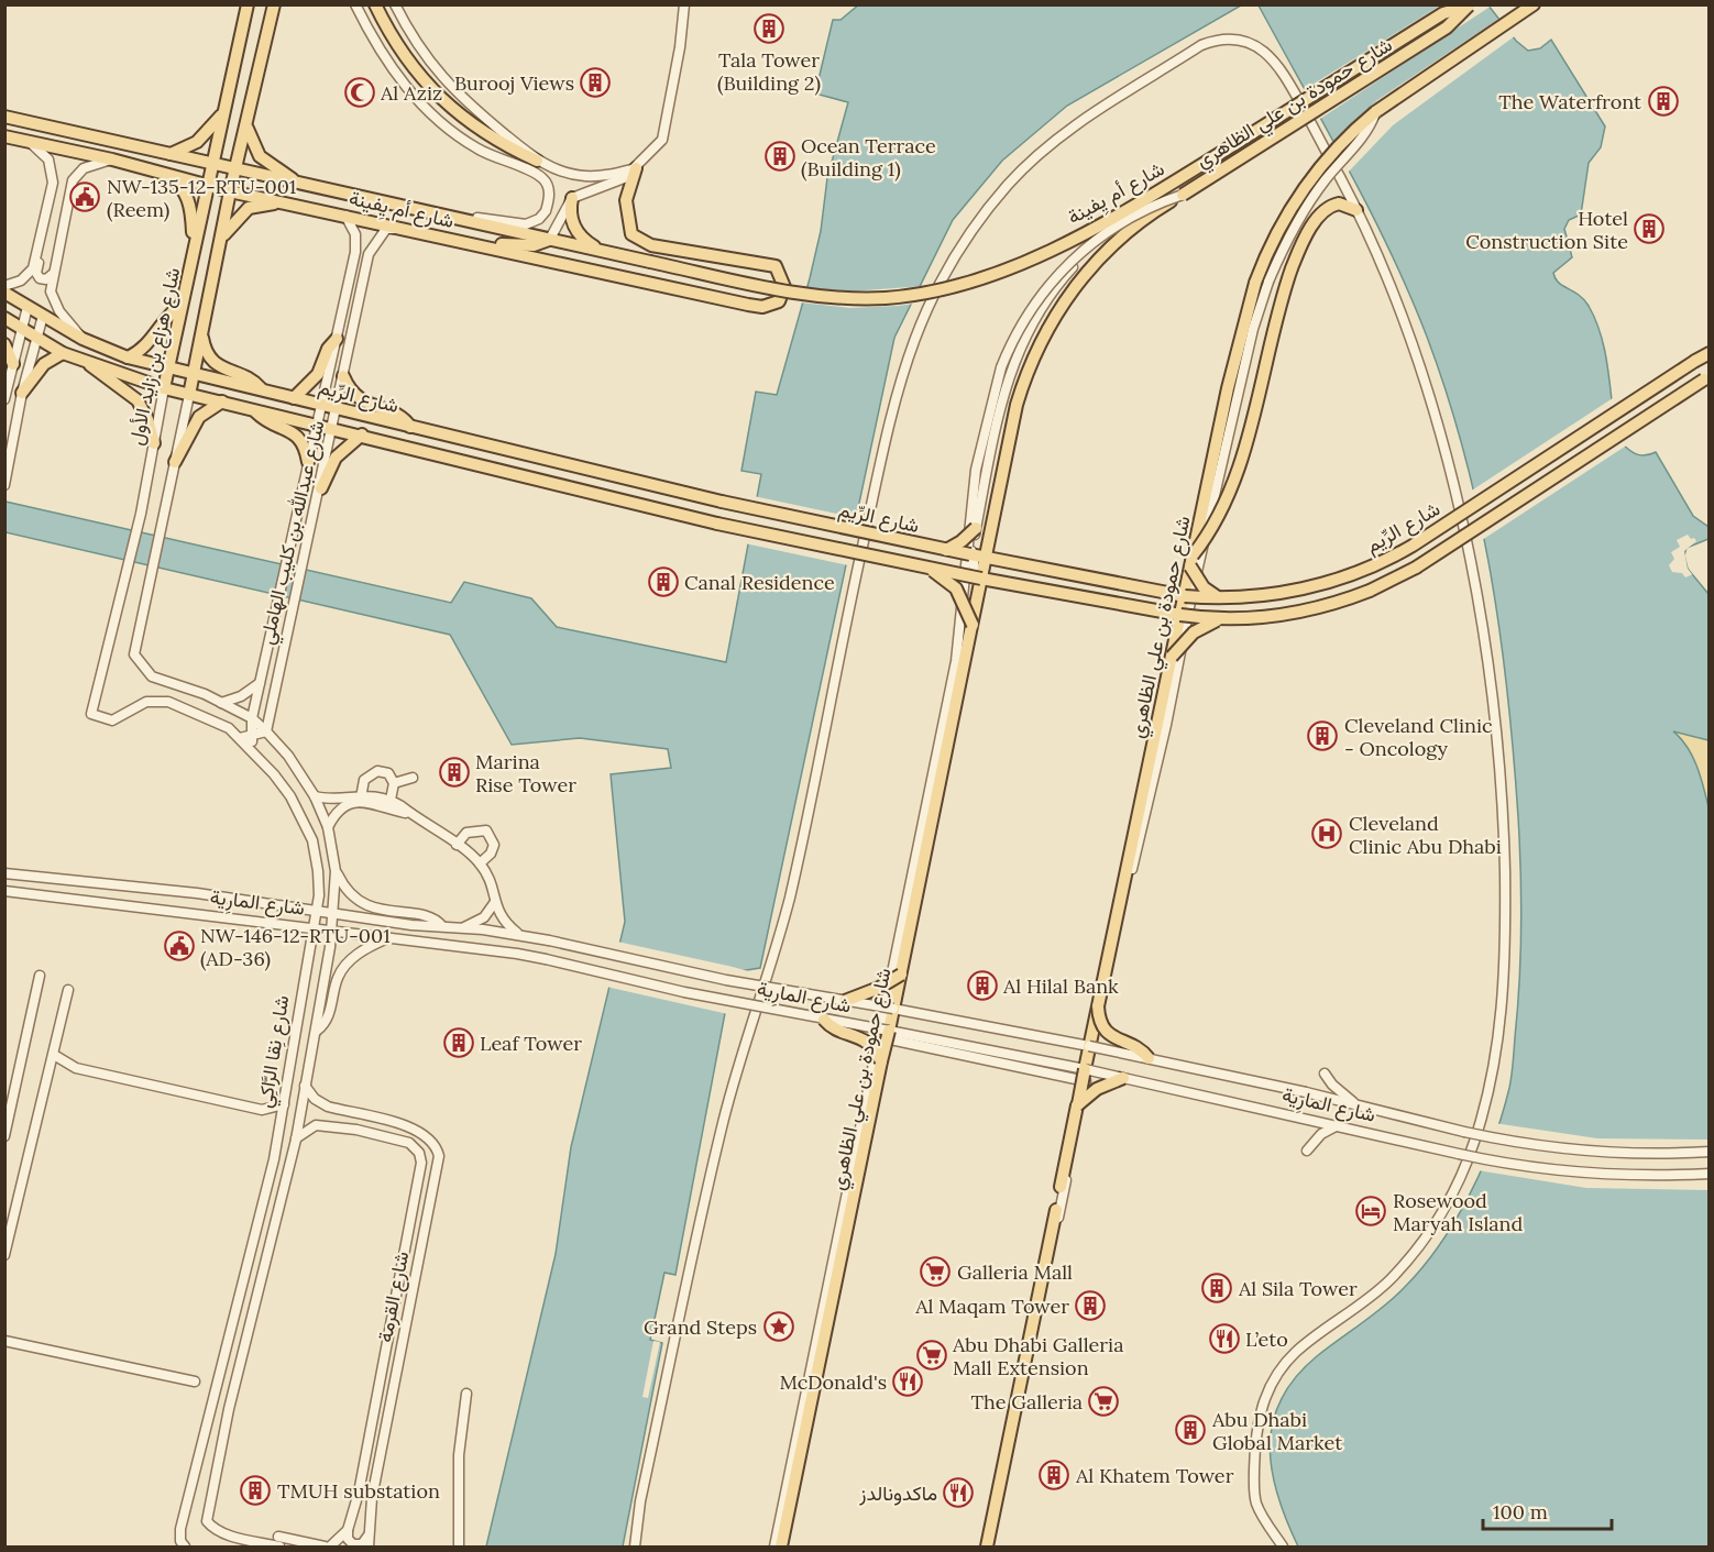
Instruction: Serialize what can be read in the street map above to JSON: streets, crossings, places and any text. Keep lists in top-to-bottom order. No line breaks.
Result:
{"streets":{"main road":["شارع حمودة بن علي الظاهري","شارع أم يِفينة","شارع هزاع بن زايد الأول","شارع الرِّيم"],"street":["شارع عبدالله بن كليب الهاملي","شارع المارِية","شارع نِقا الرَّاكِي","شارع القرمة"]},"crossings":[["شارع حمودة بن علي الظاهري","شارع أم يِفينة"],["شارع حمودة بن علي الظاهري","شارع الرِّيم"],["شارع حمودة بن علي الظاهري","شارع المارِية"],["شارع أم يِفينة","شارع هزاع بن زايد الأول"],["شارع أم يِفينة","شارع الرِّيم"],["شارع أم يِفينة","شارع عبدالله بن كليب الهاملي"],["شارع هزاع بن زايد الأول","شارع الرِّيم"],["شارع هزاع بن زايد الأول","شارع نِقا الرَّاكِي"],["شارع الرِّيم","شارع عبدالله بن كليب الهاملي"],["شارع عبدالله بن كليب الهاملي","شارع نِقا الرَّاكِي"],["شارع المارِية","شارع نِقا الرَّاكِي"],["شارع نِقا الرَّاكِي","شارع القرمة"]],"places":{"building":["Tala Tower (Building 2)","Burooj Views","The Waterfront","Ocean Terrace (Building 1)","Hotel Construction Site","Canal Residence","Cleveland Clinic - Oncology","Marina Rise Tower","Al Hilal Bank","Leaf Tower","Al Sila Tower","Al Maqam Tower","Abu Dhabi Global Market","Al Khatem Tower","TMUH substation"],"mosque":["Al Aziz"],"public building":["NW-135-12-RTU-001 (Reem)","NW-146-12-RTU-001 (AD-36)"],"hospital":["Cleveland Clinic Abu Dhabi"],"hotel":["Rosewood Maryah Island"],"supermarket":["Galleria Mall","Abu Dhabi Galleria Mall Extension","The Galleria"],"place":["Grand Steps"],"restaurant":["L’eto","McDonald's","ماكدونالدز"]},"scale_bar":"100 m"}
